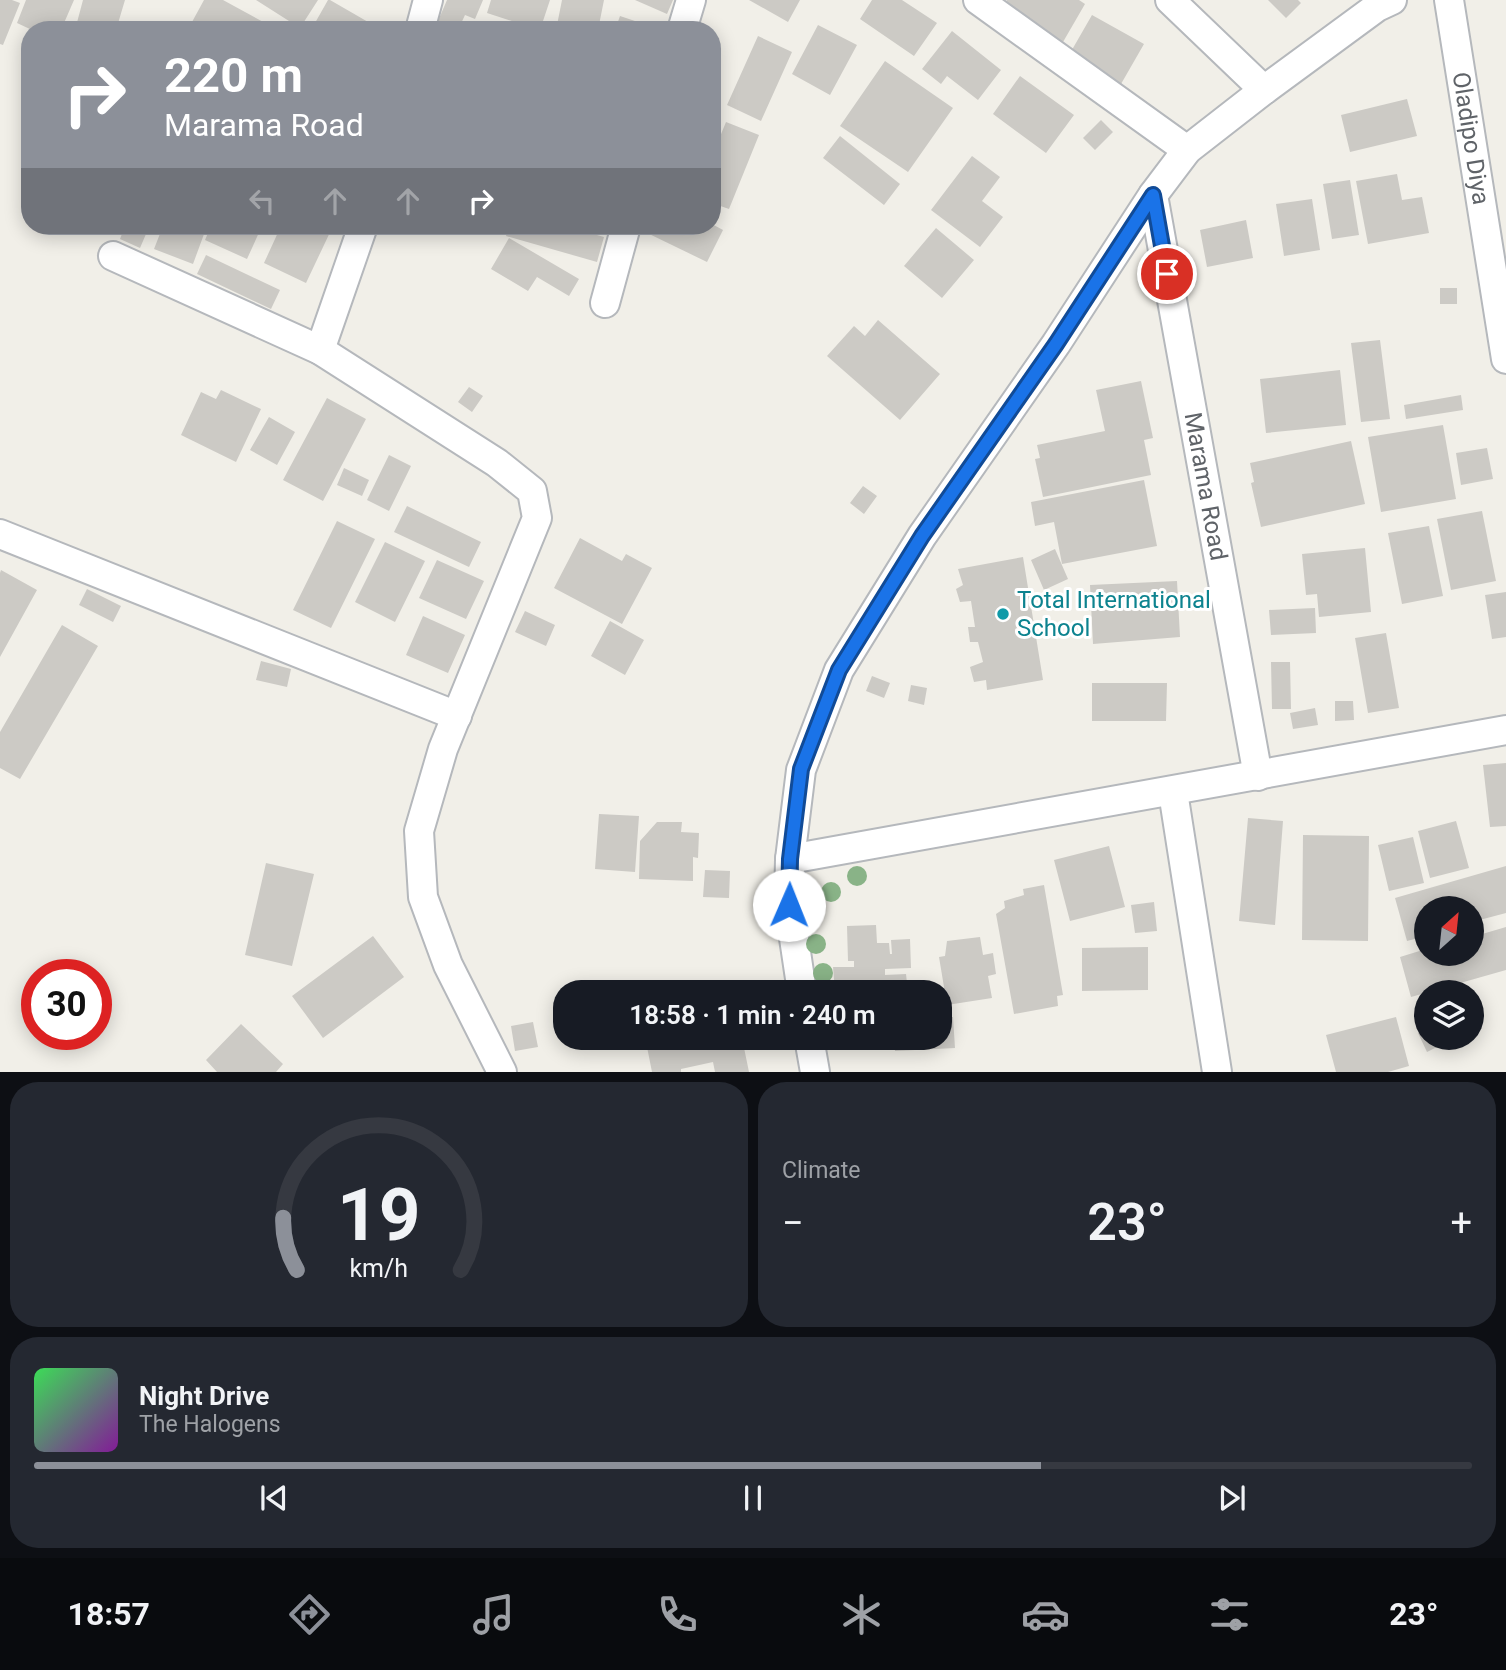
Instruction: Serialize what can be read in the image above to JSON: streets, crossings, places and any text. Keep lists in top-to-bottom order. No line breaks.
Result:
{"streets":{"street":["Oladipo Diya","Marama Road"]},"places":["Total International School"],"north":"top right","page":{"turn":["220 m","Marama Road"],"limit":"30","trip":"18:58 · 1 min · 240 m","tile":"Climate","heat":["−","23°","+"],"song":["Night Drive","The Halogens"],"tabs":["18:57","23°"],"gauge":["19","km/h"]}}
